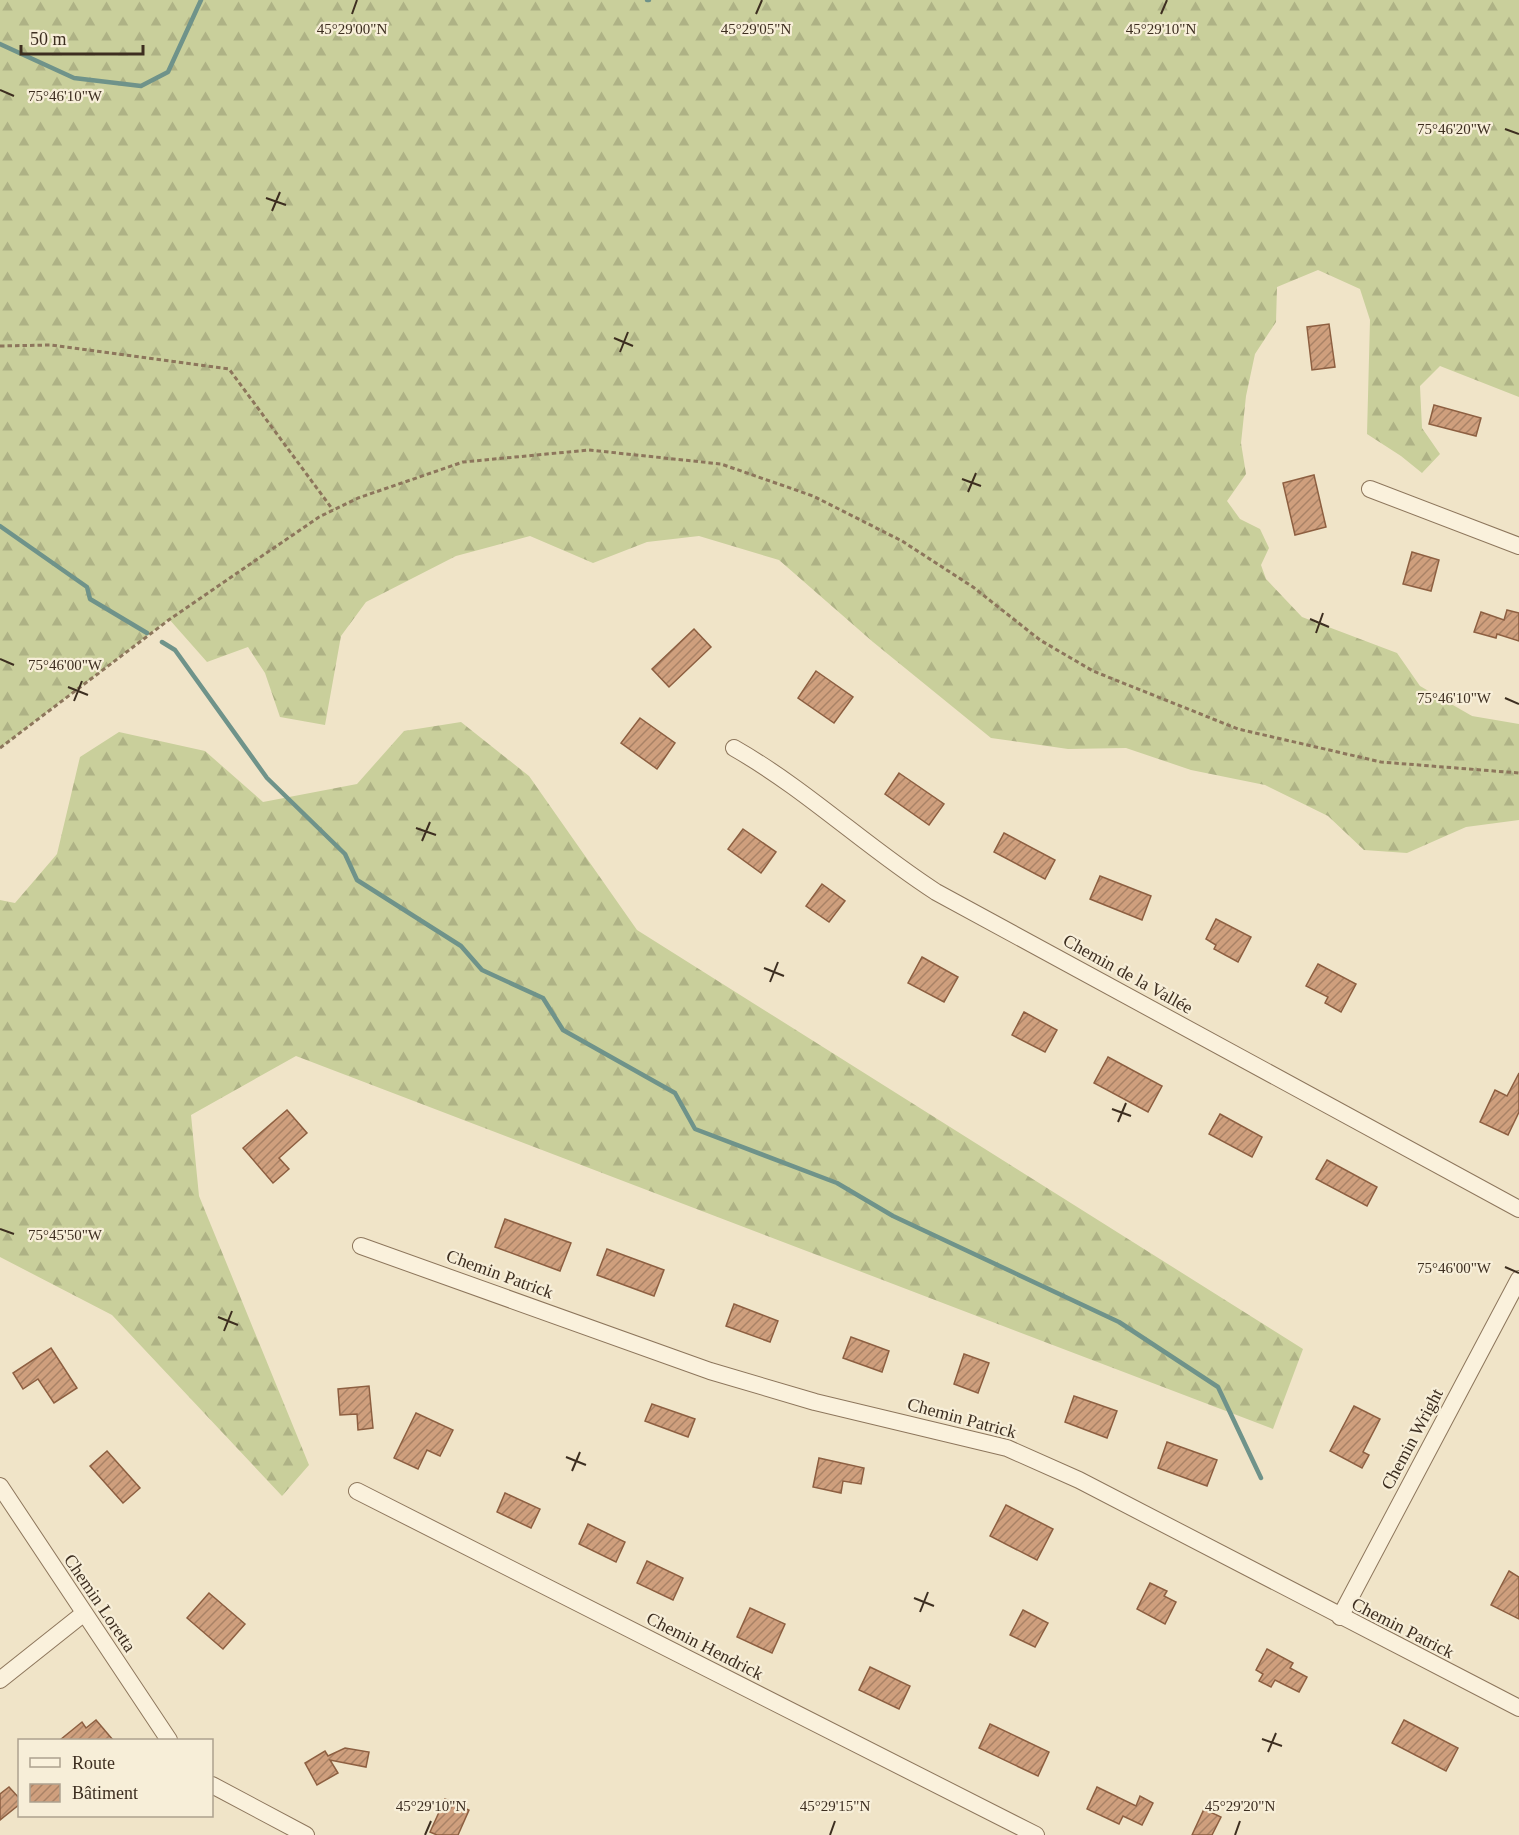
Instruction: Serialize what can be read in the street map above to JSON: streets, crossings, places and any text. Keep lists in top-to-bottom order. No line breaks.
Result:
{"streets":{"street":["Chemin de la Vallée","Chemin Patrick","Chemin Wright","Chemin Loretta","Chemin Hendrick"]},"crossings":[["Chemin Patrick","Chemin Wright"]],"legend":["Route","Bâtiment"],"scale_bar":"50 m","coordinates":["45°29'00\"N","45°29'05\"N","45°29'10\"N","75°46'10\"W","75°46'20\"W","75°46'00\"W","75°45'50\"W","45°29'15\"N","45°29'20\"N"]}
